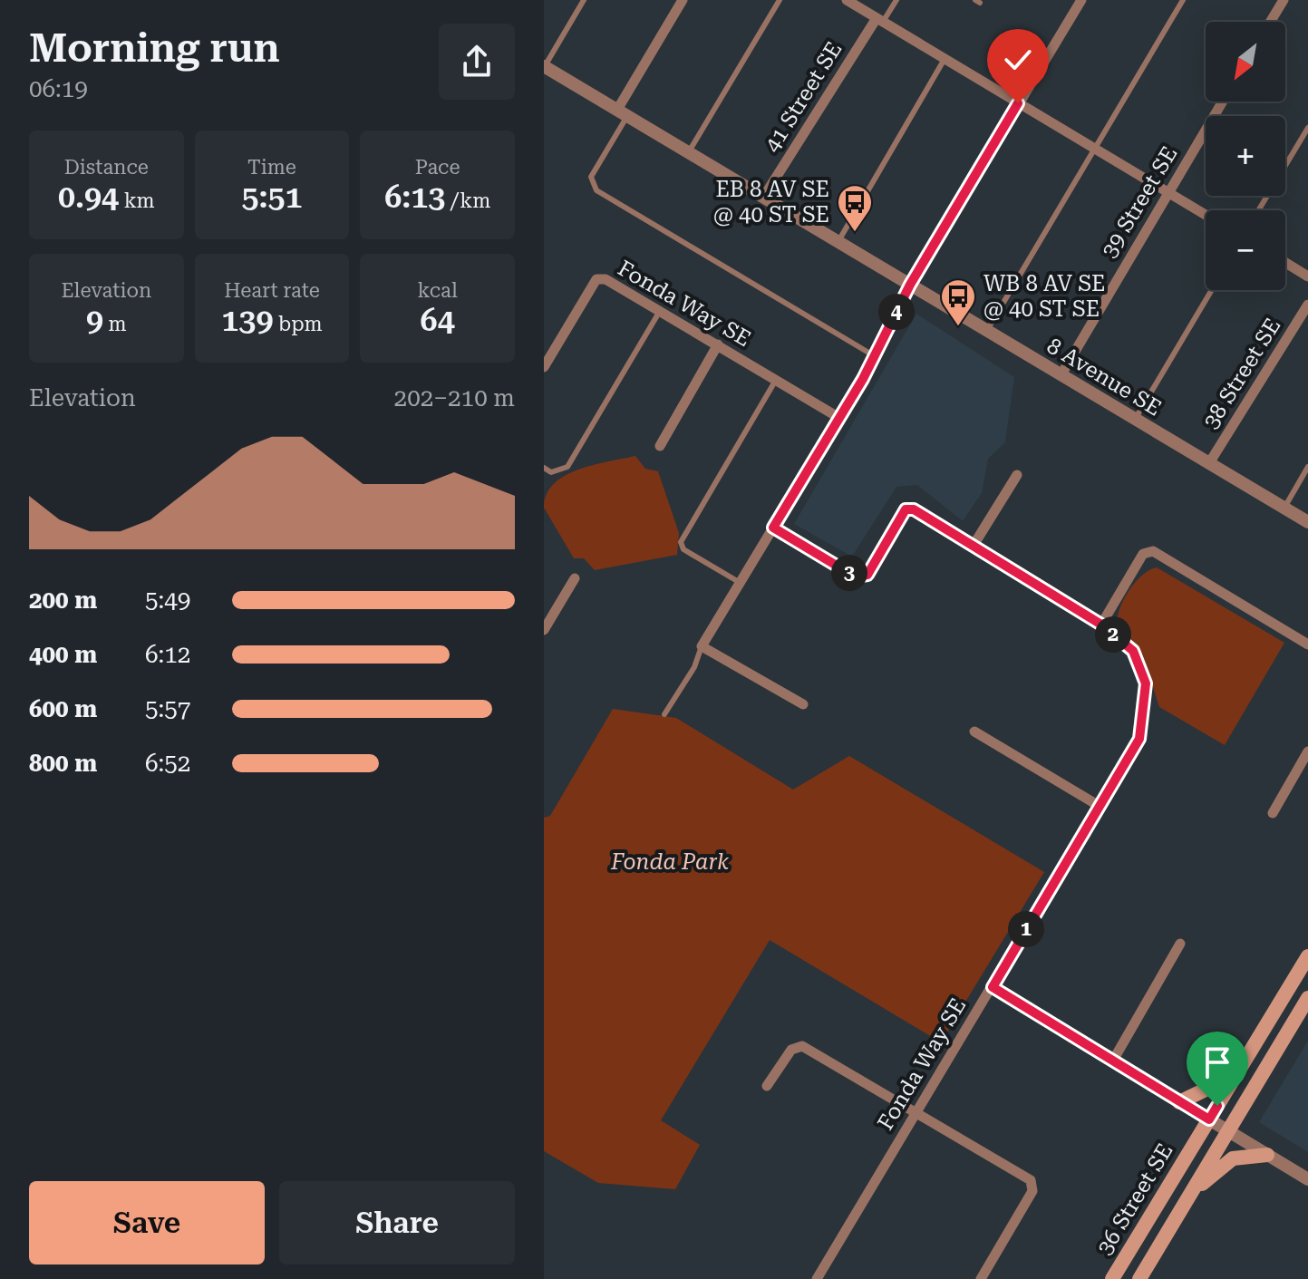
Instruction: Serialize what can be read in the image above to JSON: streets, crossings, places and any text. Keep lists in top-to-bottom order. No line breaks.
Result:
{"streets":{"main road":["36 Street SE"],"street":["41 Street SE","39 Street SE","Fonda Way SE","38 Street SE","8 Avenue SE"]},"crossings":[["41 Street SE","8 Avenue SE"],["39 Street SE","8 Avenue SE"],["38 Street SE","8 Avenue SE"]],"parks":["Fonda Park"],"places":{"bus stop":["EB 8 AV SE @ 40 ST SE","WB 8 AV SE @ 40 ST SE"]},"north":"bottom left","page":{"heading":["Morning run","06:19"],"map_buttons":["+","−"],"stats":[["Distance","0.94 km"],["Time","5:51"],["Pace","6:13 /km"],["Elevation","9 m"],["Heart rate","139 bpm"],["kcal","64"]],"pins":["4","3","2","1"],"chart":["Elevation","202–210 m"],"list":[{"name":"200 m","note":"5:49"},{"name":"400 m","note":"6:12"},{"name":"600 m","note":"5:57"},{"name":"800 m","note":"6:52"}],"buttons":["Save","Share"]}}
